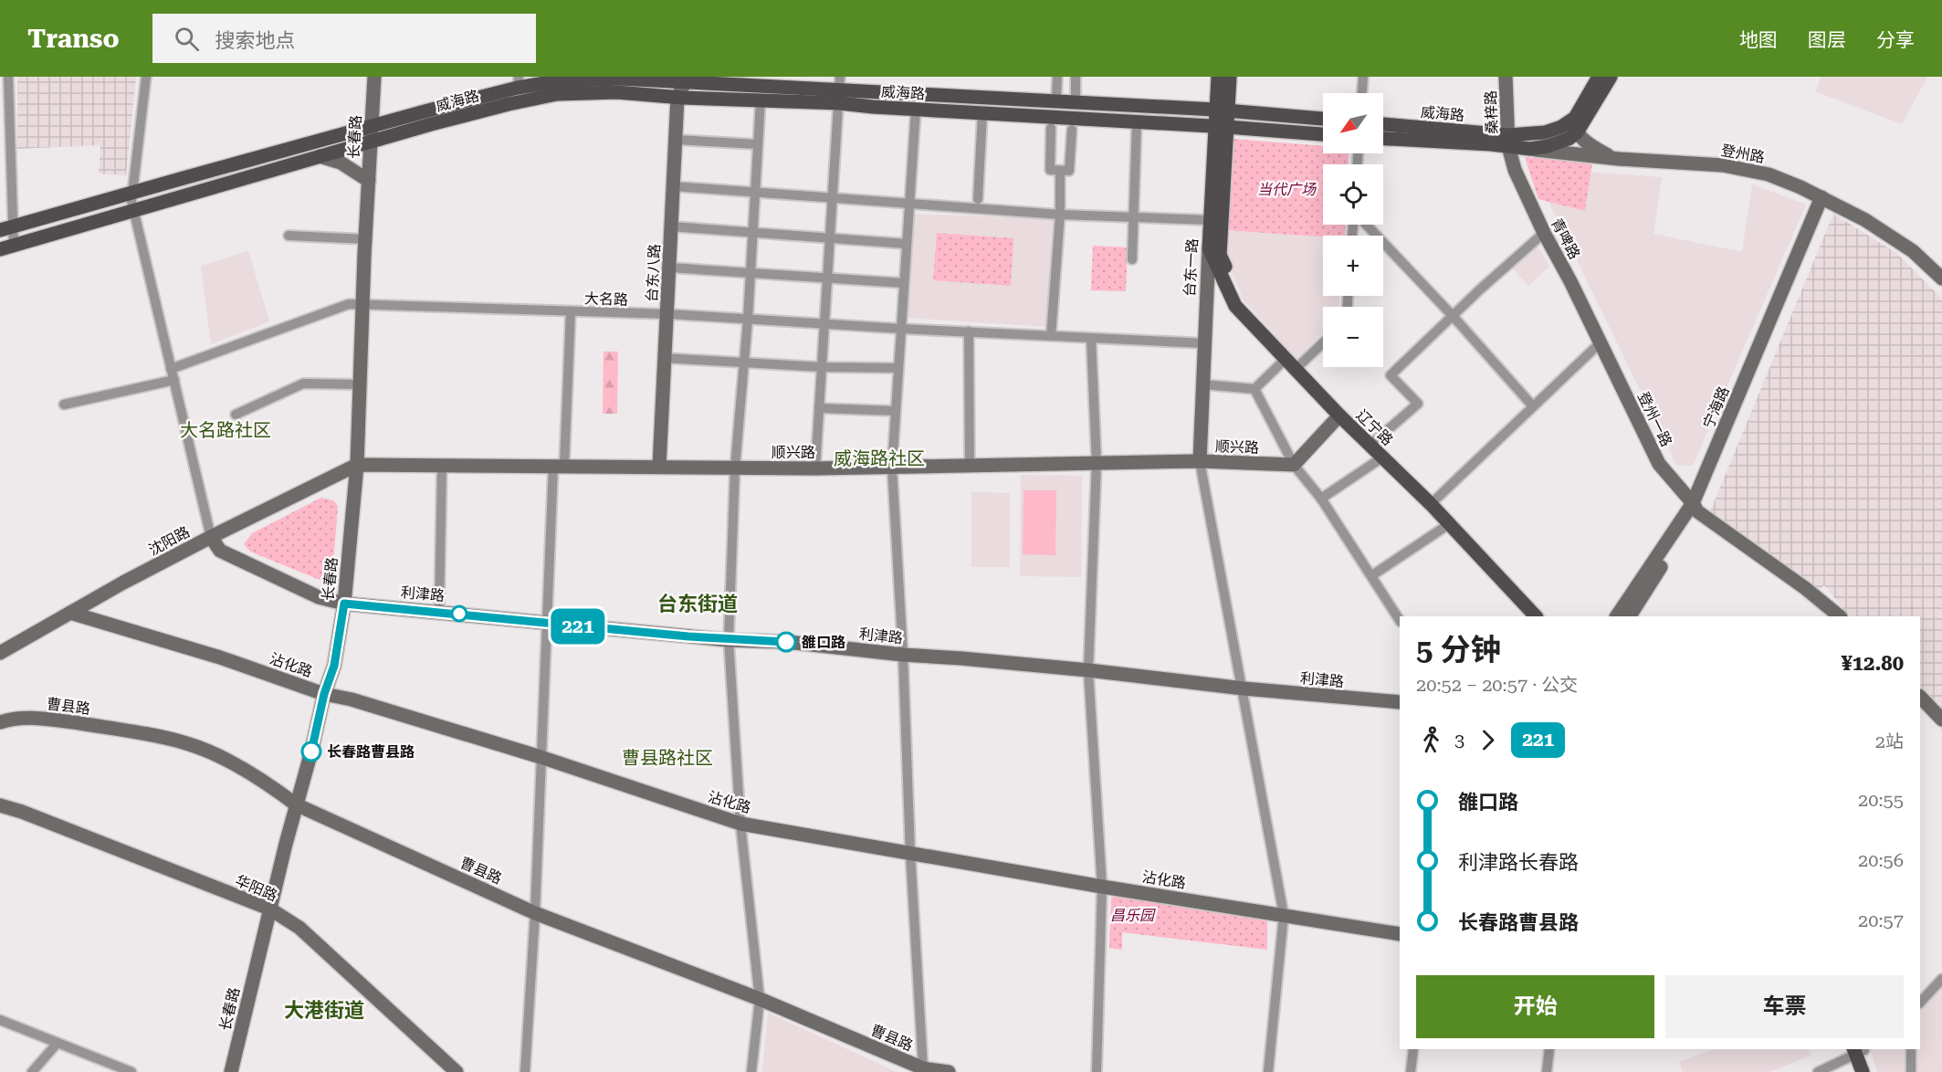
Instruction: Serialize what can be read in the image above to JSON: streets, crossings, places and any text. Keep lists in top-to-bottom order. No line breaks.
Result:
{"streets":{"main road":["威海路","登州路","台东一路","辽宁路"],"street":["桑梓路","长春路","青啤路","台东八路","大名路","宁海路","登州一路","顺兴路","沈阳路","利津路","沾化路","曹县路","华阳路"]},"crossings":[["威海路","桑梓路"],["威海路","长春路"],["威海路","登州路"],["威海路","青啤路"],["威海路","台东一路"],["威海路","台东八路"],["桑梓路","登州路"],["桑梓路","青啤路"],["长春路","大名路"],["长春路","顺兴路"],["长春路","沈阳路"],["长春路","利津路"],["长春路","沾化路"],["长春路","曹县路"],["长春路","华阳路"],["登州路","青啤路"],["登州路","宁海路"],["青啤路","登州一路"],["台东一路","辽宁路"],["台东一路","顺兴路"],["台东八路","大名路"],["台东八路","顺兴路"],["宁海路","登州一路"],["顺兴路","沈阳路"],["沈阳路","利津路"],["沈阳路","沾化路"]],"districts":["大名路社区","威海路社区","台东街道","曹县路社区","大港街道"],"parks":["当代广场","昌乐园"],"places":["雒口路","长春路曹县路"],"lines":["bus line 221"],"north":"bottom left","page":{"header":"Transo","search":"搜索地点","nav":["地图","图层","分享"],"on_map":"221","map_buttons":["+","−"],"heading":["5 分钟","20:52 – 20:57 · 公交","¥12.80"],"legs":["3","221","2站"],"list":[{"name":"雒口路","value":"20:55"},{"name":"利津路长春路","value":"20:56"},{"name":"长春路曹县路","value":"20:57"}],"buttons":["开始","车票"]}}
